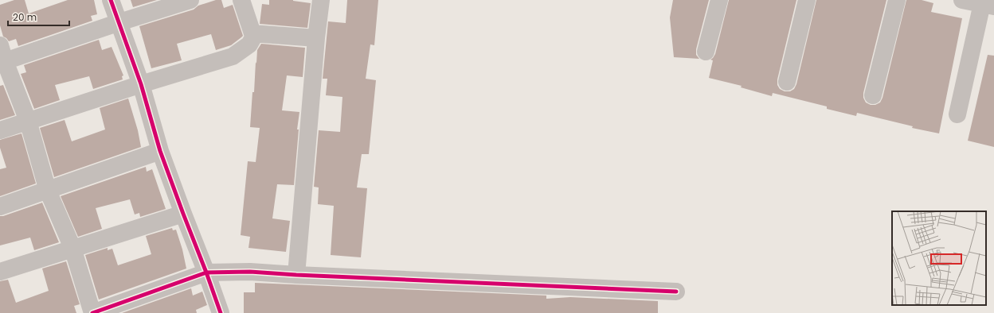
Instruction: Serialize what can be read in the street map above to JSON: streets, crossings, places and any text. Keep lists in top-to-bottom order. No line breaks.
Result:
{"scale_bar":"20 m"}
